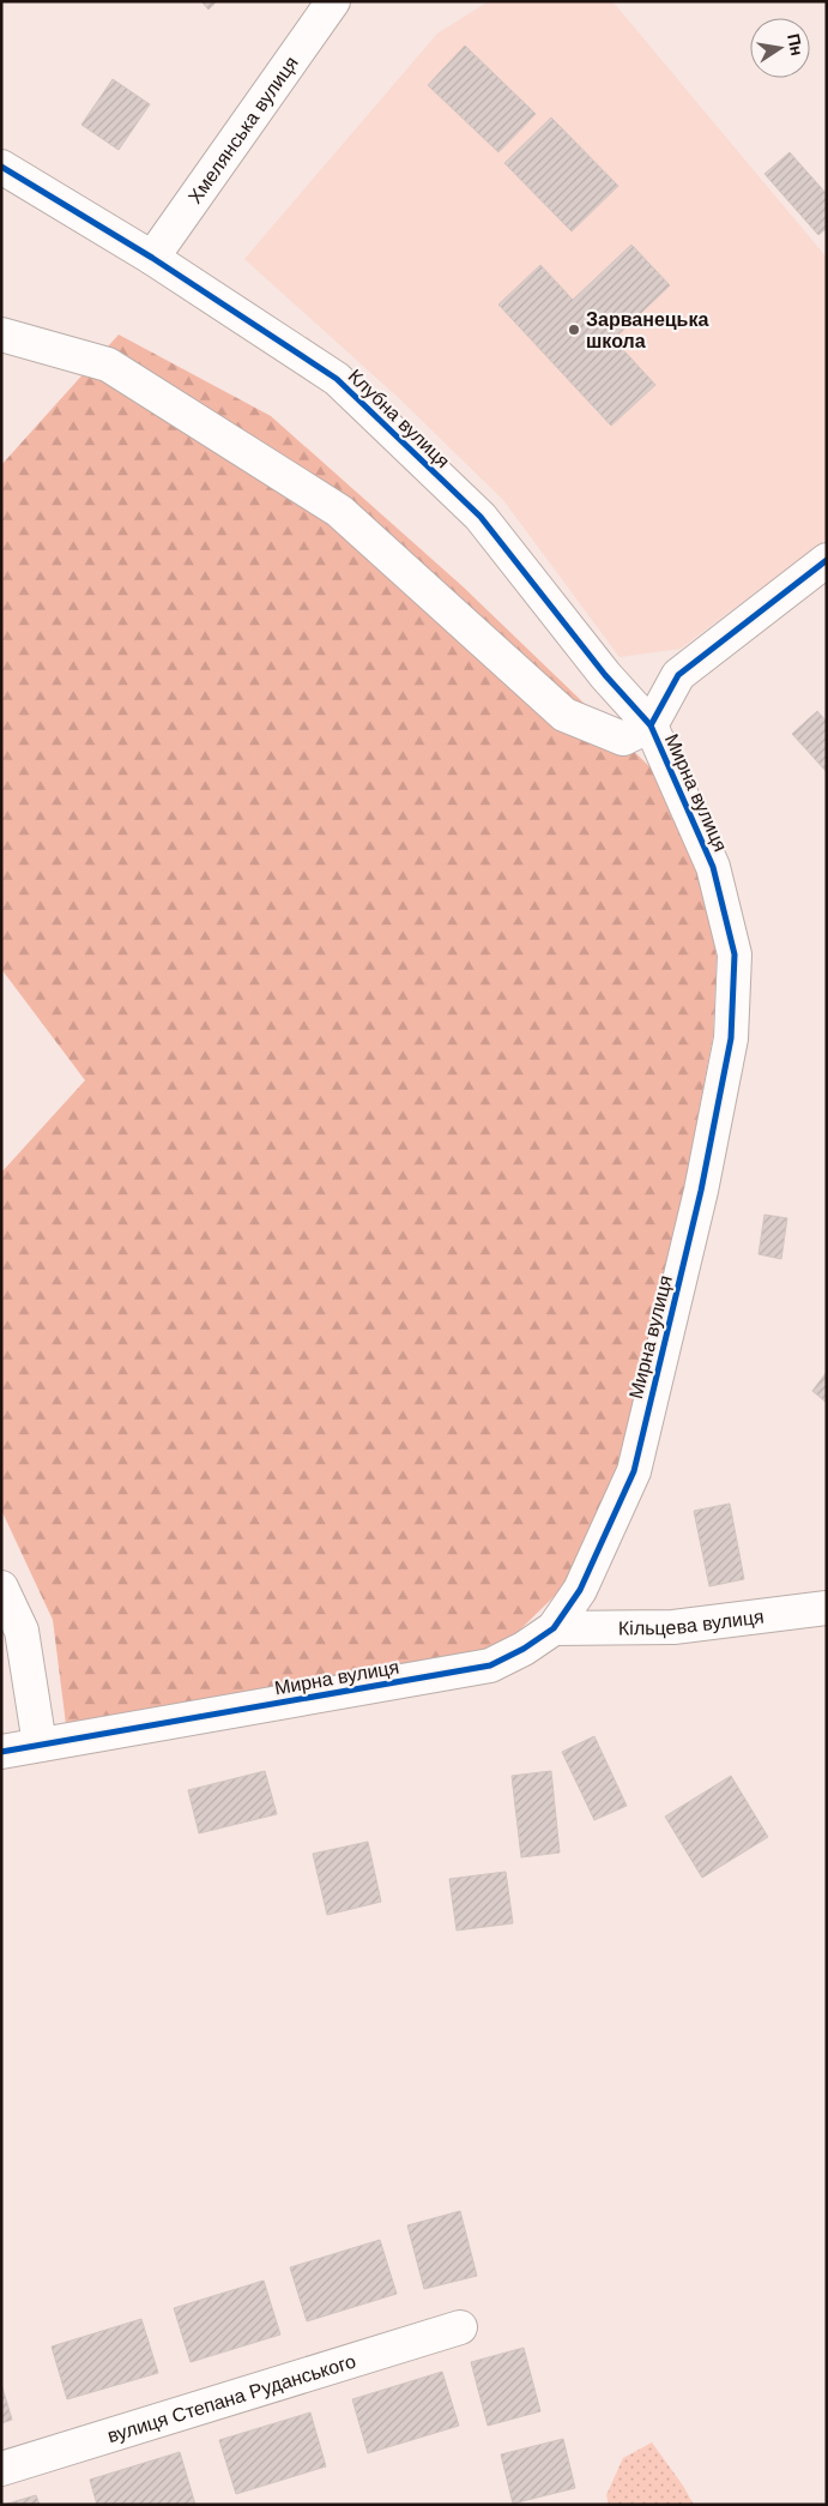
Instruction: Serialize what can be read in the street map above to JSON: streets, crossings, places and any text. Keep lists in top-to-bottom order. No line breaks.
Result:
{"streets":{"street":["Хмелянська вулиця","Клубна вулиця","Мирна вулиця","Кільцева вулиця","вулиця Степана Руданського"]},"crossings":[["Хмелянська вулиця","Клубна вулиця"],["Клубна вулиця","Мирна вулиця"],["Мирна вулиця","Кільцева вулиця"]],"places":["Зарванецька школа"],"north":"right"}
